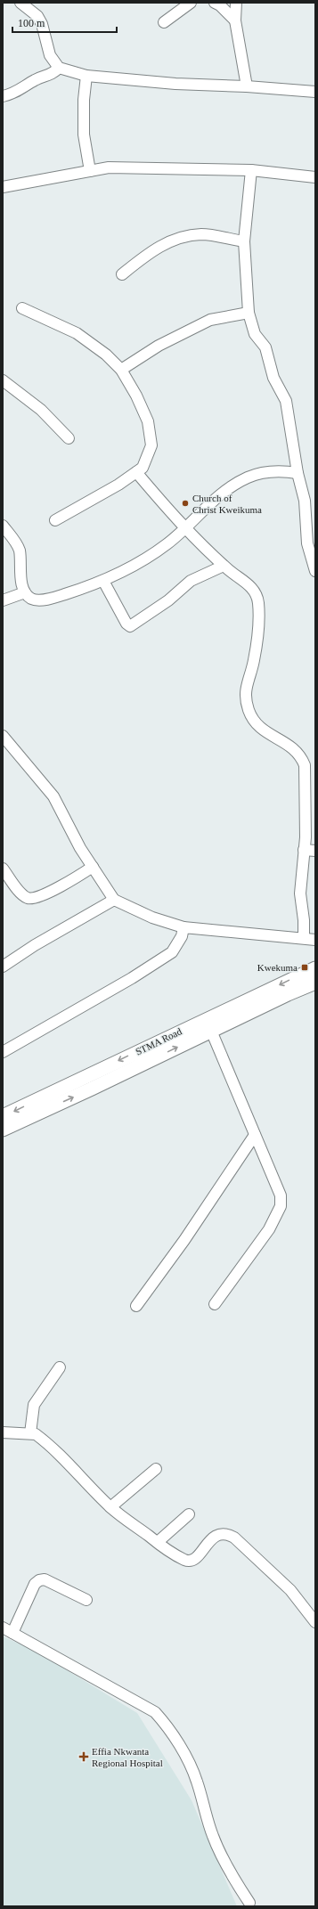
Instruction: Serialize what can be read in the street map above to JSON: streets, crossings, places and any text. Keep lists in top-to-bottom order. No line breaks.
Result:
{"streets":{"main road":["STMA Road"]},"places":{"other":["Church of Christ Kweikuma"],"transit":["Kwekuma"],"health":["Effia Nkwanta Regional Hospital"]},"scale_bar":"100 m"}
